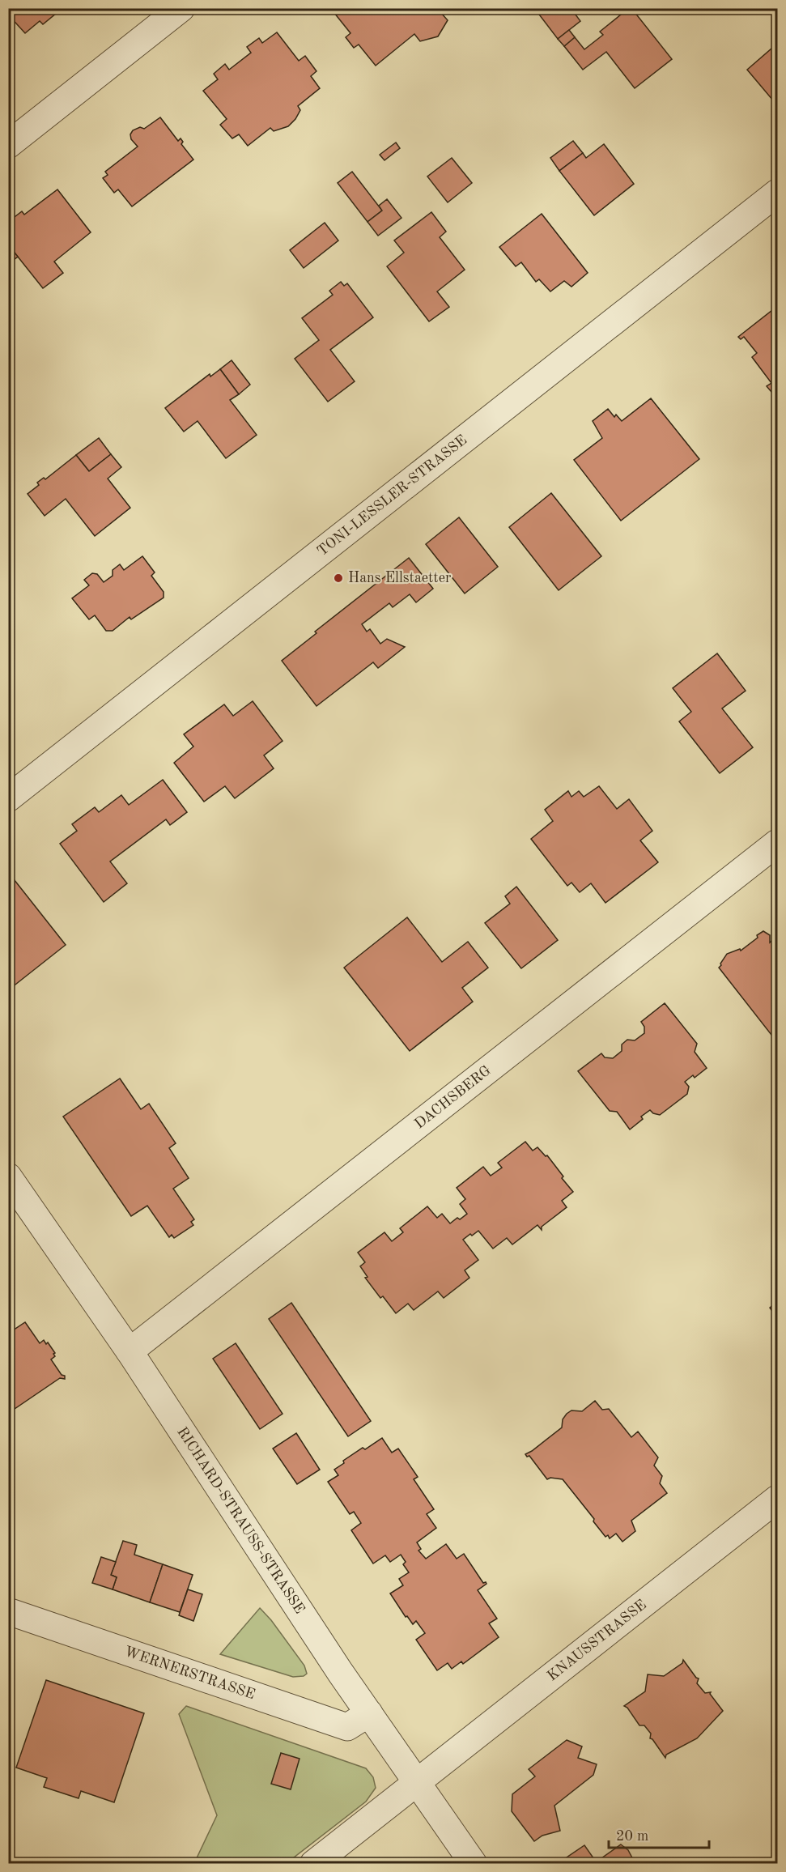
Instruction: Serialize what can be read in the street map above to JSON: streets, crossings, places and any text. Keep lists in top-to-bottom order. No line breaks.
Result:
{"streets":{"street":["TONI-LESSLER-STRASSE","DACHSBERG","RICHARD-STRAUSS-STRASSE","KNAUSSTRASSE","WERNERSTRASSE"]},"crossings":[["DACHSBERG","RICHARD-STRAUSS-STRASSE"],["RICHARD-STRAUSS-STRASSE","KNAUSSTRASSE"],["RICHARD-STRAUSS-STRASSE","WERNERSTRASSE"]],"places":["Hans Ellstaetter"],"scale_bar":"20 m"}
